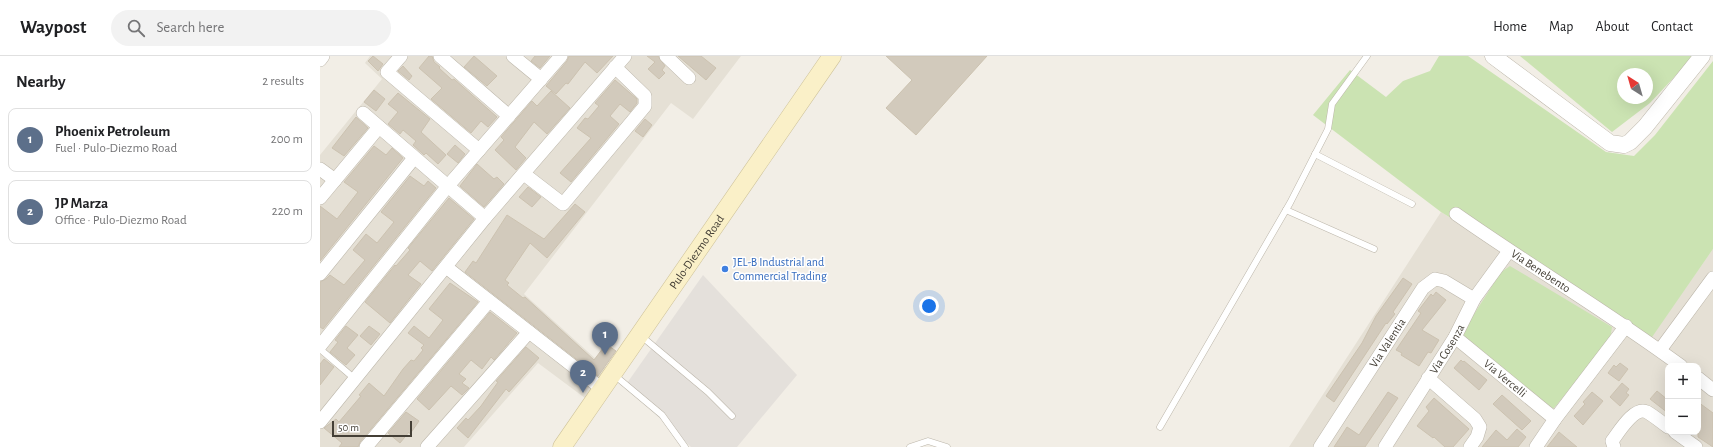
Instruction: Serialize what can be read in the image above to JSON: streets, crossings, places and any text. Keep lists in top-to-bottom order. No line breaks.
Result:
{"streets":{"main road":["Pulo-Diezmo Road"],"street":["Via Benebento","Via Valentia","Via Cosenza","Via Vercelli"]},"crossings":[["Via Benebento","Via Cosenza"],["Via Valentia","Via Cosenza"],["Via Cosenza","Via Vercelli"]],"places":["JEL-B Industrial and Commercial Trading"],"scale_bar":"50 m","north":"top left","page":{"header":"Waypost","search":"Search here","nav":["Home","Map","About","Contact"],"heading":["Nearby","2 results"],"list":[{"mark":"1","name":"Phoenix Petroleum","note":"Fuel · Pulo-Diezmo Road","value":"200 m"},{"mark":"2","name":"JP Marza","note":"Office · Pulo-Diezmo Road","value":"220 m"}],"pins":["1","2"],"map_buttons":["+","−"],"scale":"50 m"}}
